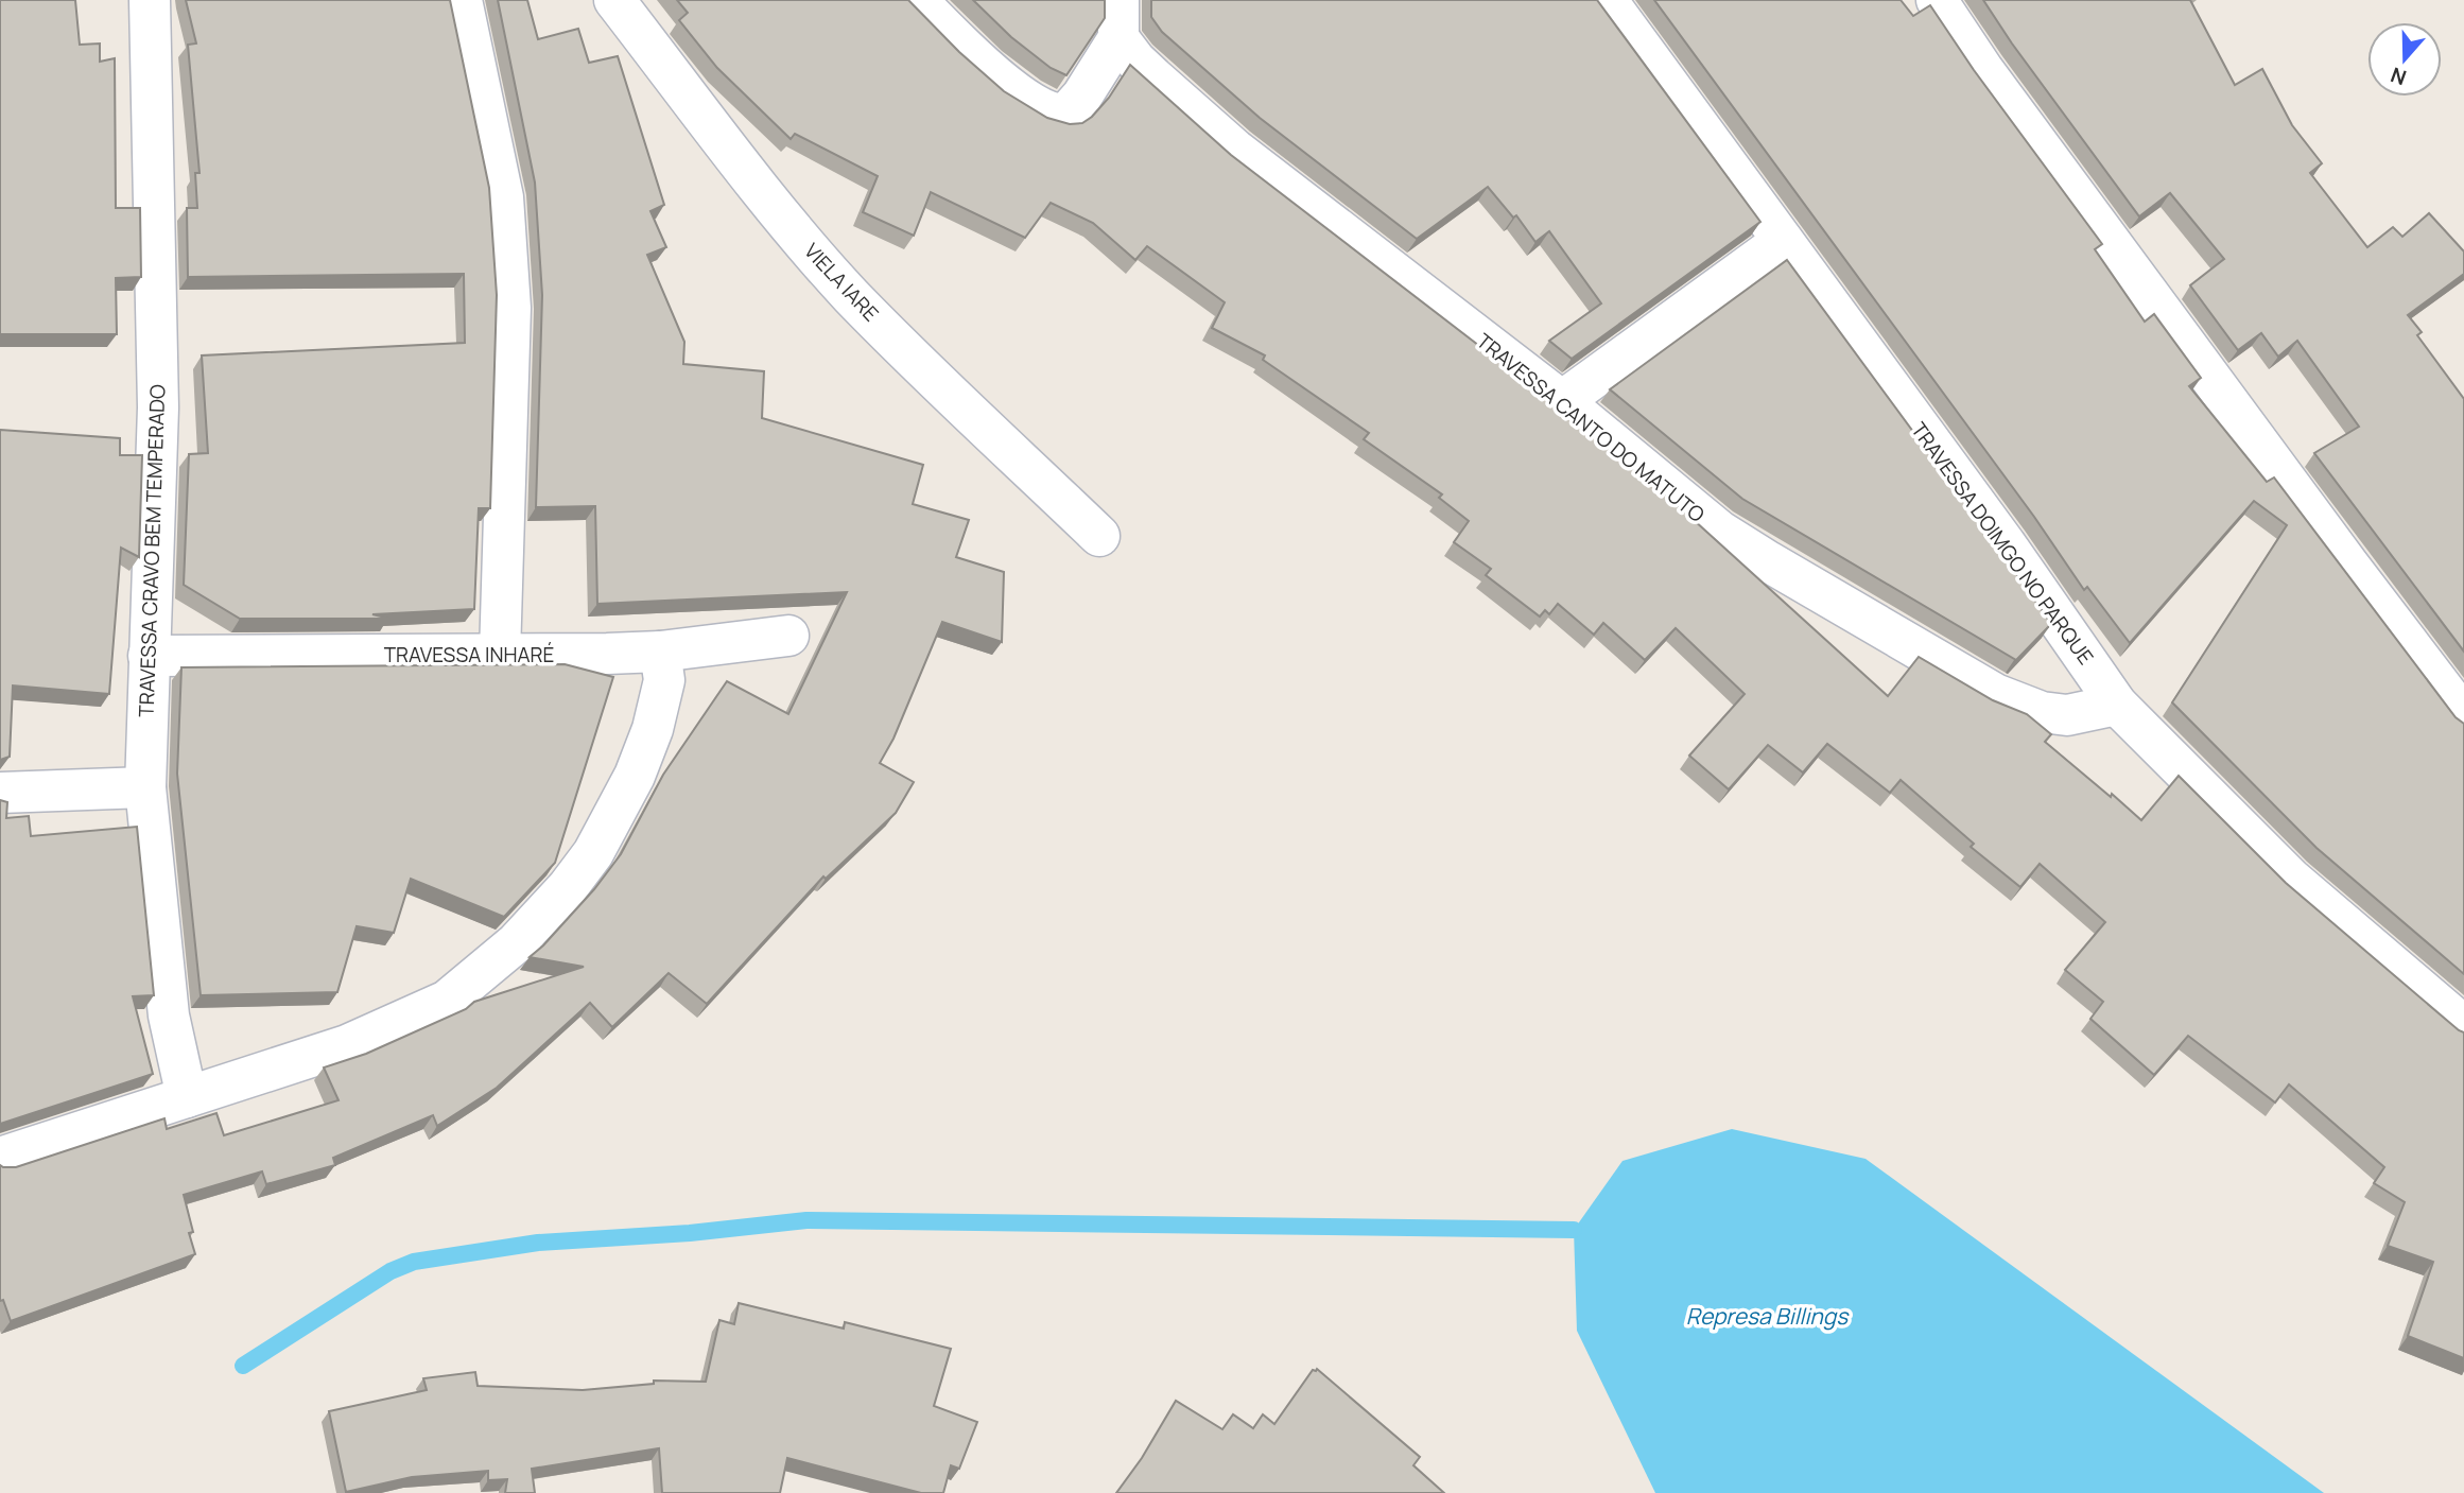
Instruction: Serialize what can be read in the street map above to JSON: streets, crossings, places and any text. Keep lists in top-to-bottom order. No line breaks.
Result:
{"streets":{"street":["VIELA IARE","TRAVESSA CANTO DO MATUTO","TRAVESSA DOIMGO NO PARQUE","TRAVESSA CRAVO BEM TEMPERADO","TRAVESSA INHARÉ"]},"crossings":[["TRAVESSA CANTO DO MATUTO","TRAVESSA DOIMGO NO PARQUE"],["TRAVESSA CRAVO BEM TEMPERADO","TRAVESSA INHARÉ"]],"water":["Represa Billings"],"north":"bottom"}
